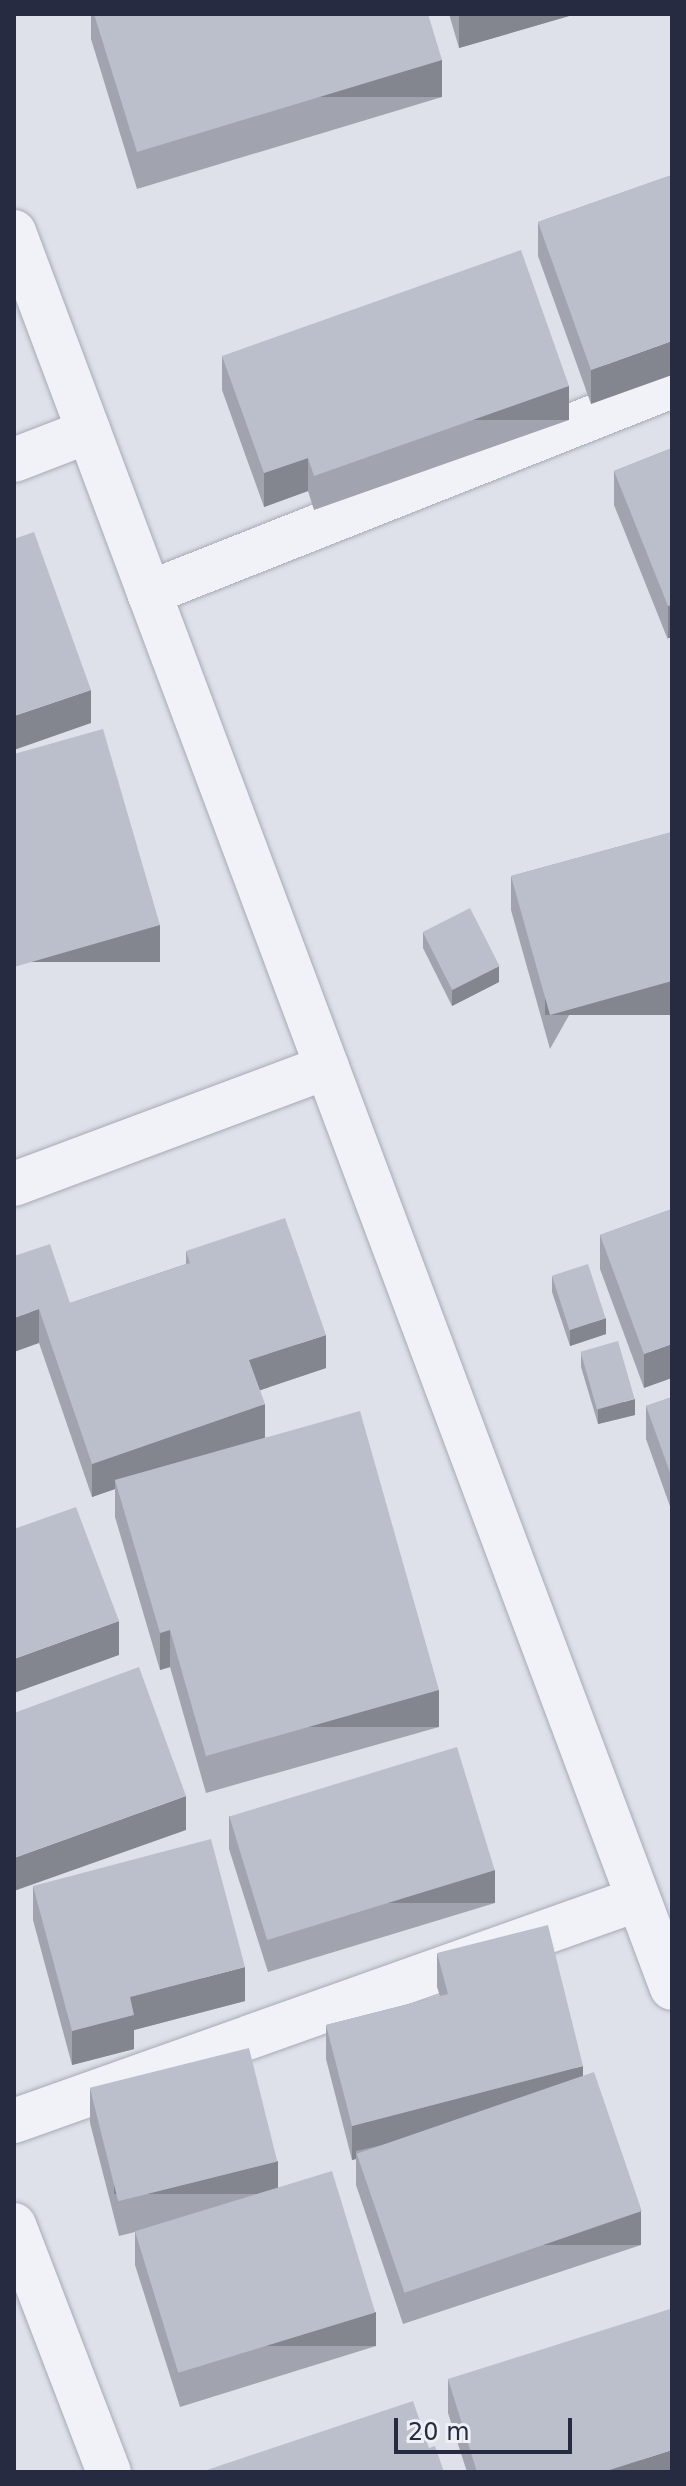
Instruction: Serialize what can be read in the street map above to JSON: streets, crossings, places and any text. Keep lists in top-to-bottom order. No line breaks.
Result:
{"scale_bar":"20 m"}
